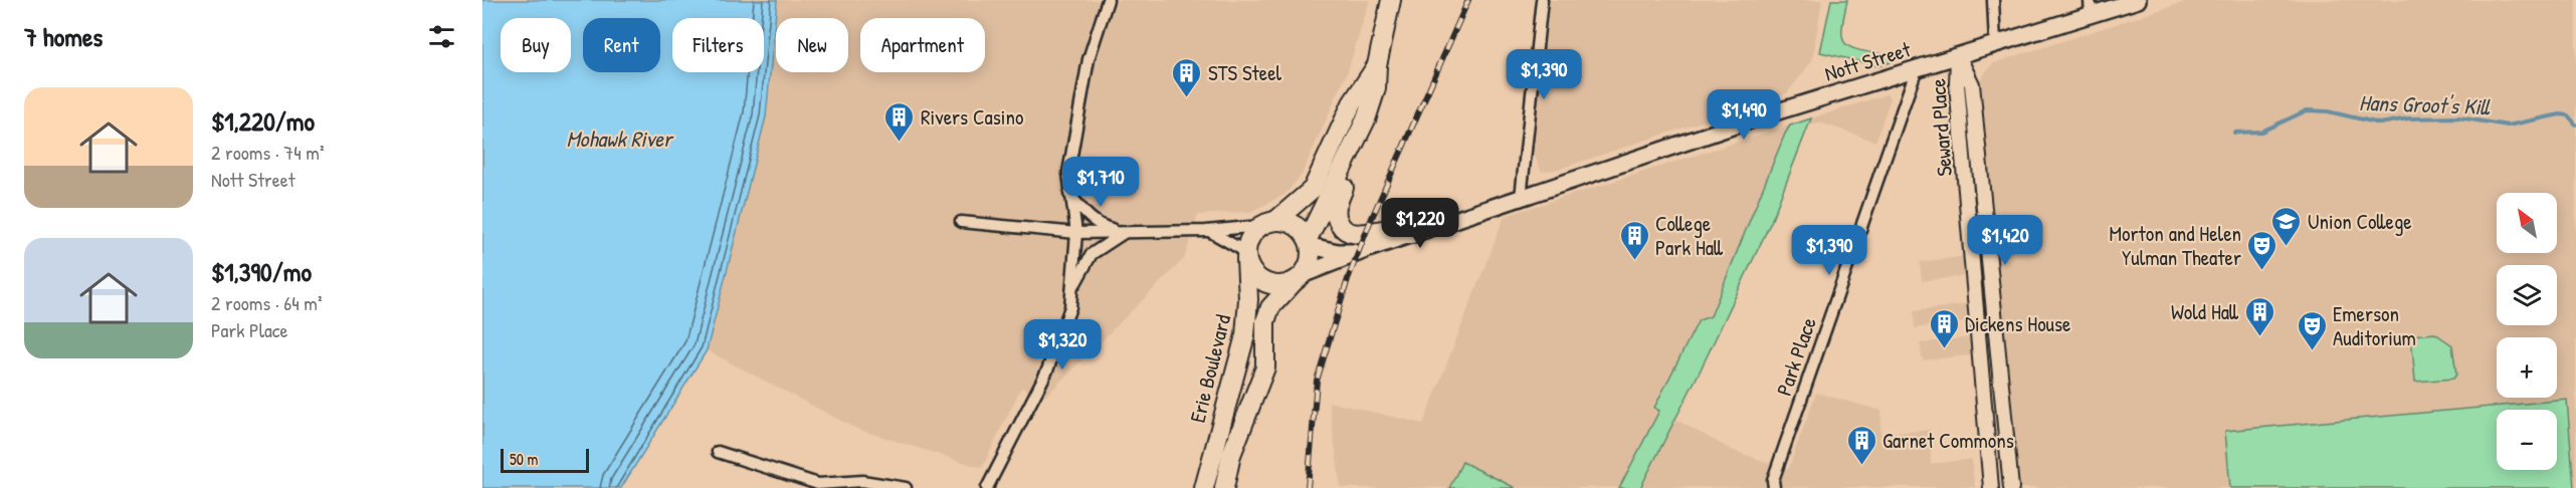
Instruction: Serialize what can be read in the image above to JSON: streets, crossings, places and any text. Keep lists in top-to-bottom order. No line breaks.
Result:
{"streets":{"highway":["Erie Boulevard"],"main road":["Nott Street"],"street":["Seward Place","Park Place"]},"crossings":[["Nott Street","Seward Place"],["Nott Street","Park Place"],["Nott Street","Erie Boulevard"]],"water":["Hans Groot's Kill","Mohawk River"],"places":{"building":["STS Steel","Rivers Casino","College Park Hall","Wold Hall","Dickens House","Garnet Commons"],"school or university":["Union College"],"theatre":["Morton and Helen Yulman Theater","Emerson Auditorium"]},"scale_bar":"50 m","north":"top left","page":{"heading":"7 homes","chip":["Buy","Rent","Filters","New","Apartment"],"price":["$1,390","$1,490","$1,710","$1,220","$1,420","$1,390","$1,320"],"list":[{"name":"$1,220/mo","note":"2 rooms · 74 m² · Nott Street"},{"name":"$1,390/mo","note":"2 rooms · 64 m² · Park Place"}],"map_buttons":["+","−"],"scale":"50 m"}}
